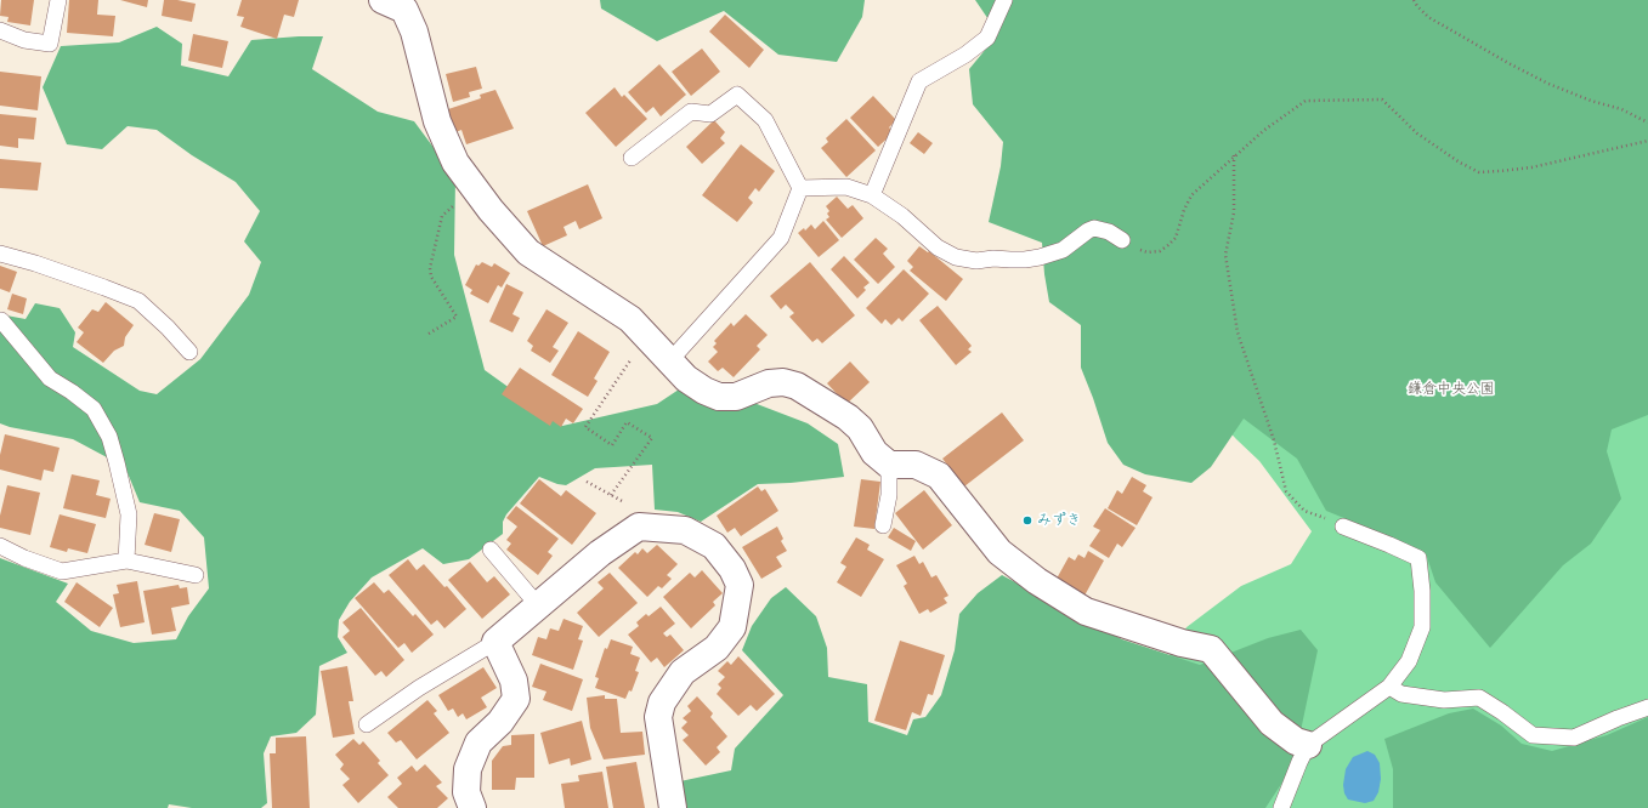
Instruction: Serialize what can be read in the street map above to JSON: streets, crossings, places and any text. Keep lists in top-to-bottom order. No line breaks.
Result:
{"parks":["鎌倉中央公園"],"places":["みずき"]}
